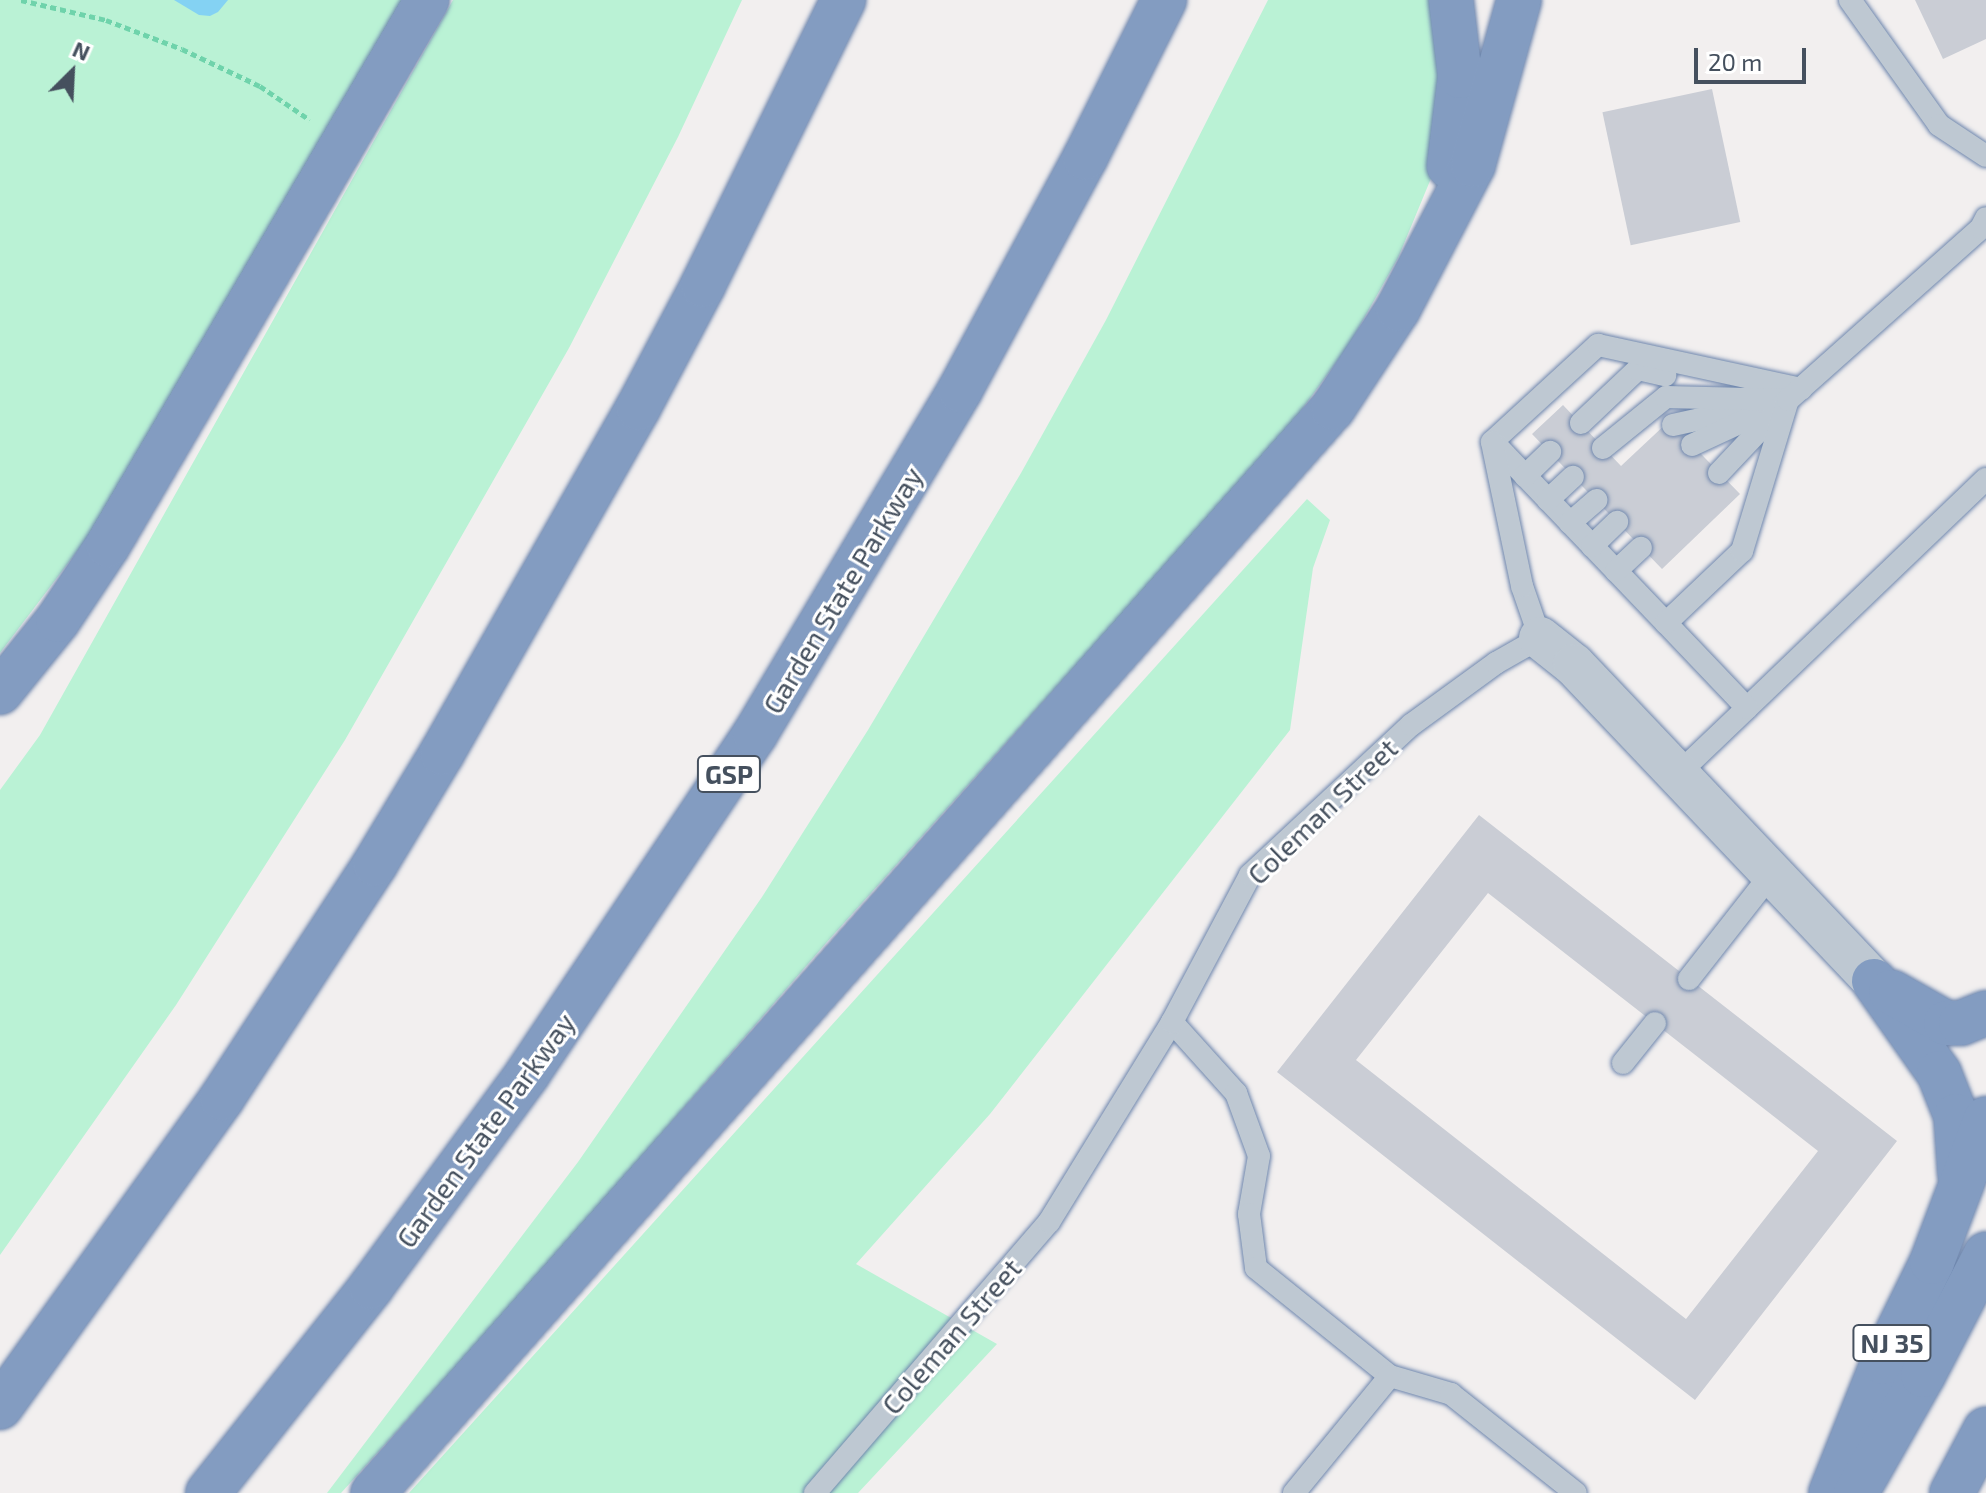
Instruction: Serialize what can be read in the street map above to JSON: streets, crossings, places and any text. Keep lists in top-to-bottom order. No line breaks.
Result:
{"streets":{"highway":["Garden State Parkway","GSP","NJ 35"],"lane":["Coleman Street"]},"scale_bar":"20 m","north":"top right"}
